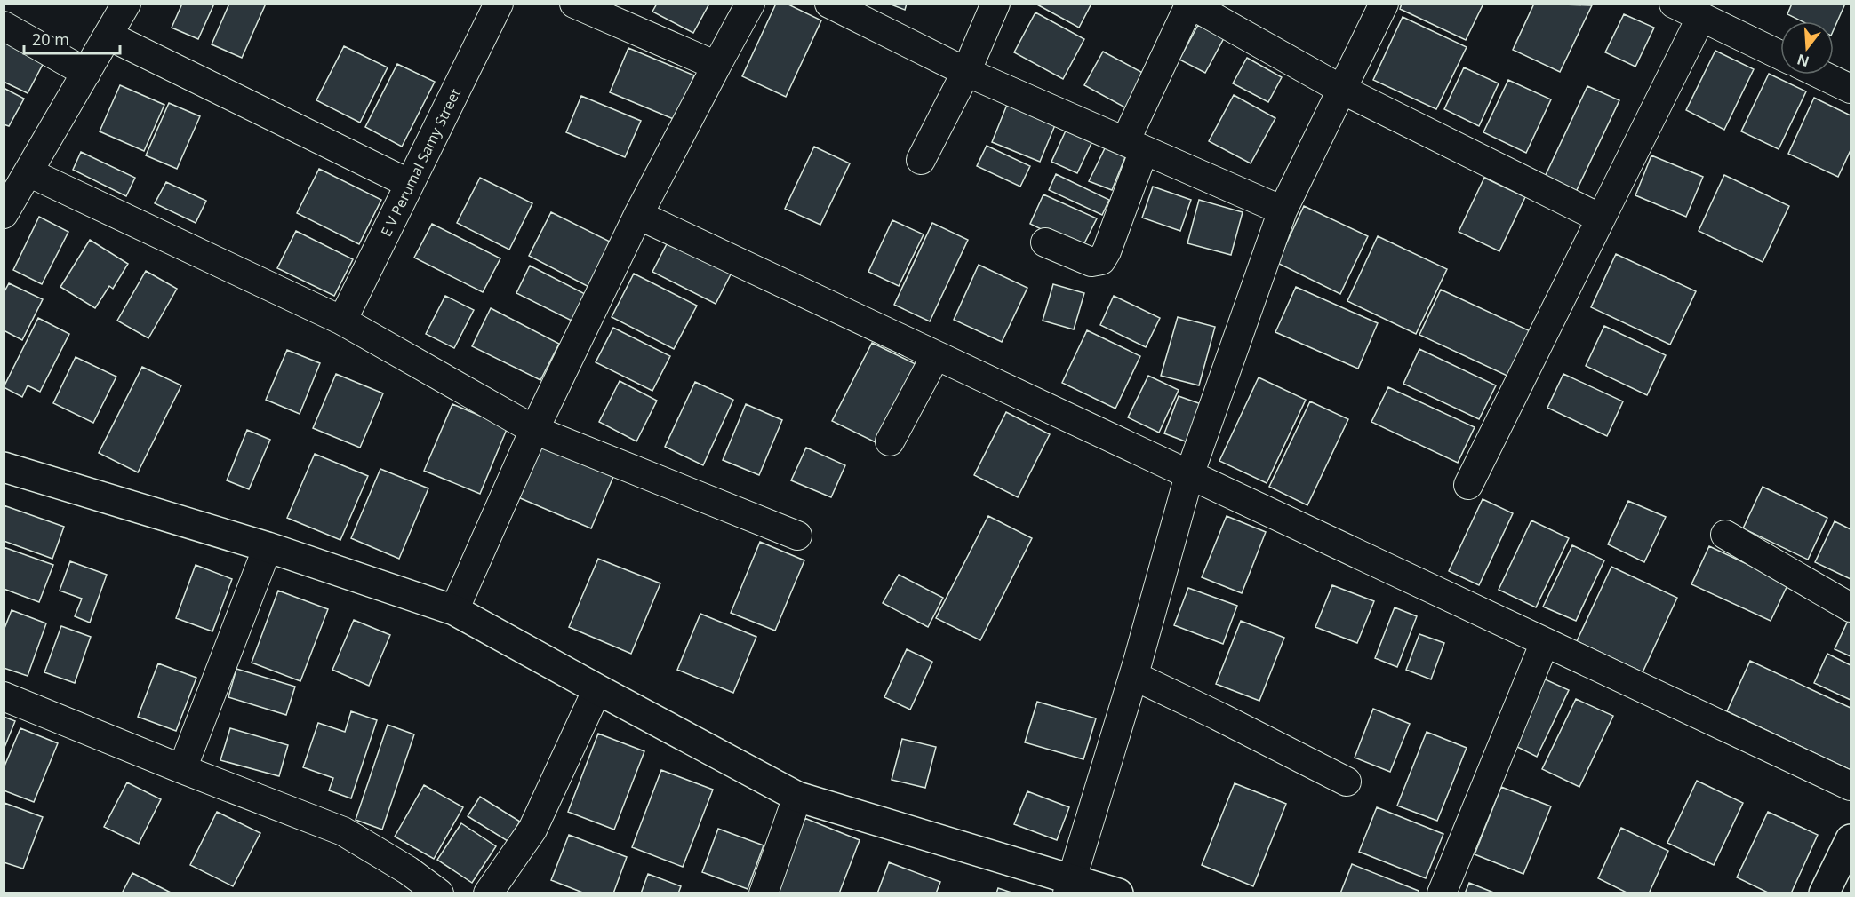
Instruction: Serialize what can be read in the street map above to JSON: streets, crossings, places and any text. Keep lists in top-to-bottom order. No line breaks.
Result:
{"streets":{"street":["E V Perumal Samy Street"]},"scale_bar":"20 m","north":"bottom"}
